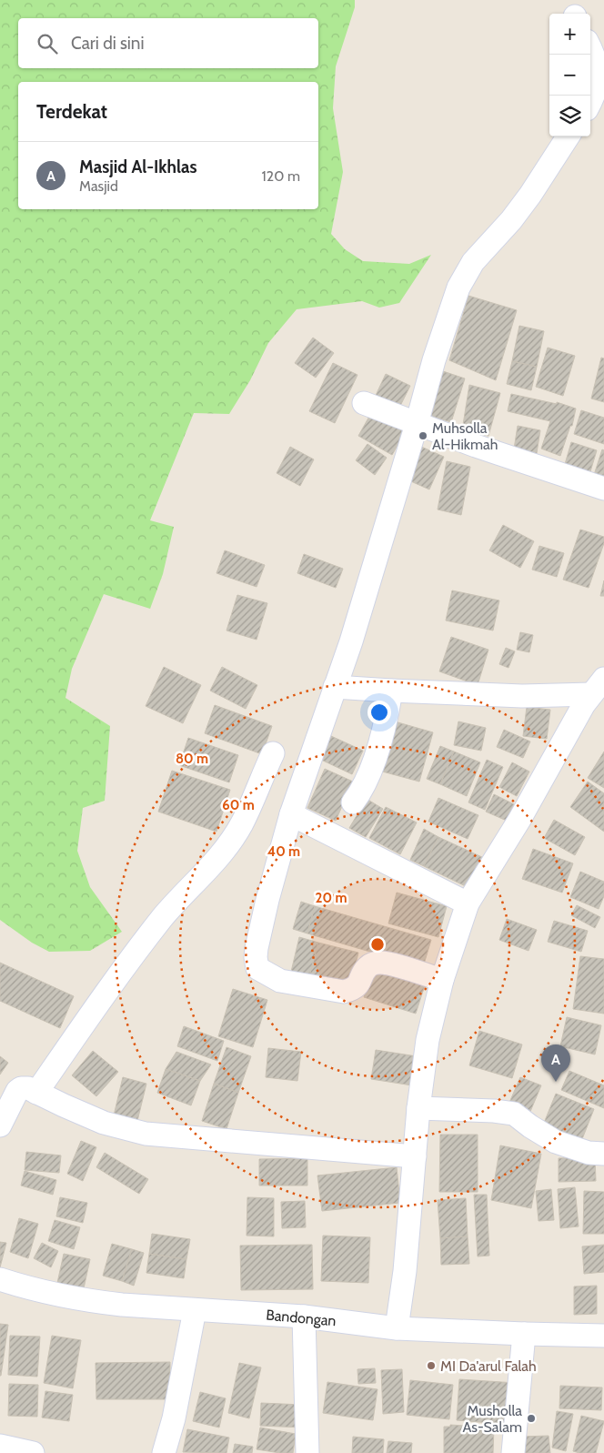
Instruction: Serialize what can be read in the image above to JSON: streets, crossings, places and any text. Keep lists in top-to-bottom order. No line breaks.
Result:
{"streets":{"street":["Bandongan"]},"places":["Muhsolla Al-Hikmah","MI Da'arul Falah","Musholla As-Salam"],"page":{"map_buttons":["+","−"],"search":"Cari di sini","heading":"Terdekat","list":[{"mark":"A","name":"Masjid Al-Ikhlas","note":"Masjid","value":"120 m"}],"pins":"A"},"rings":["80 m","60 m","40 m","20 m"]}
